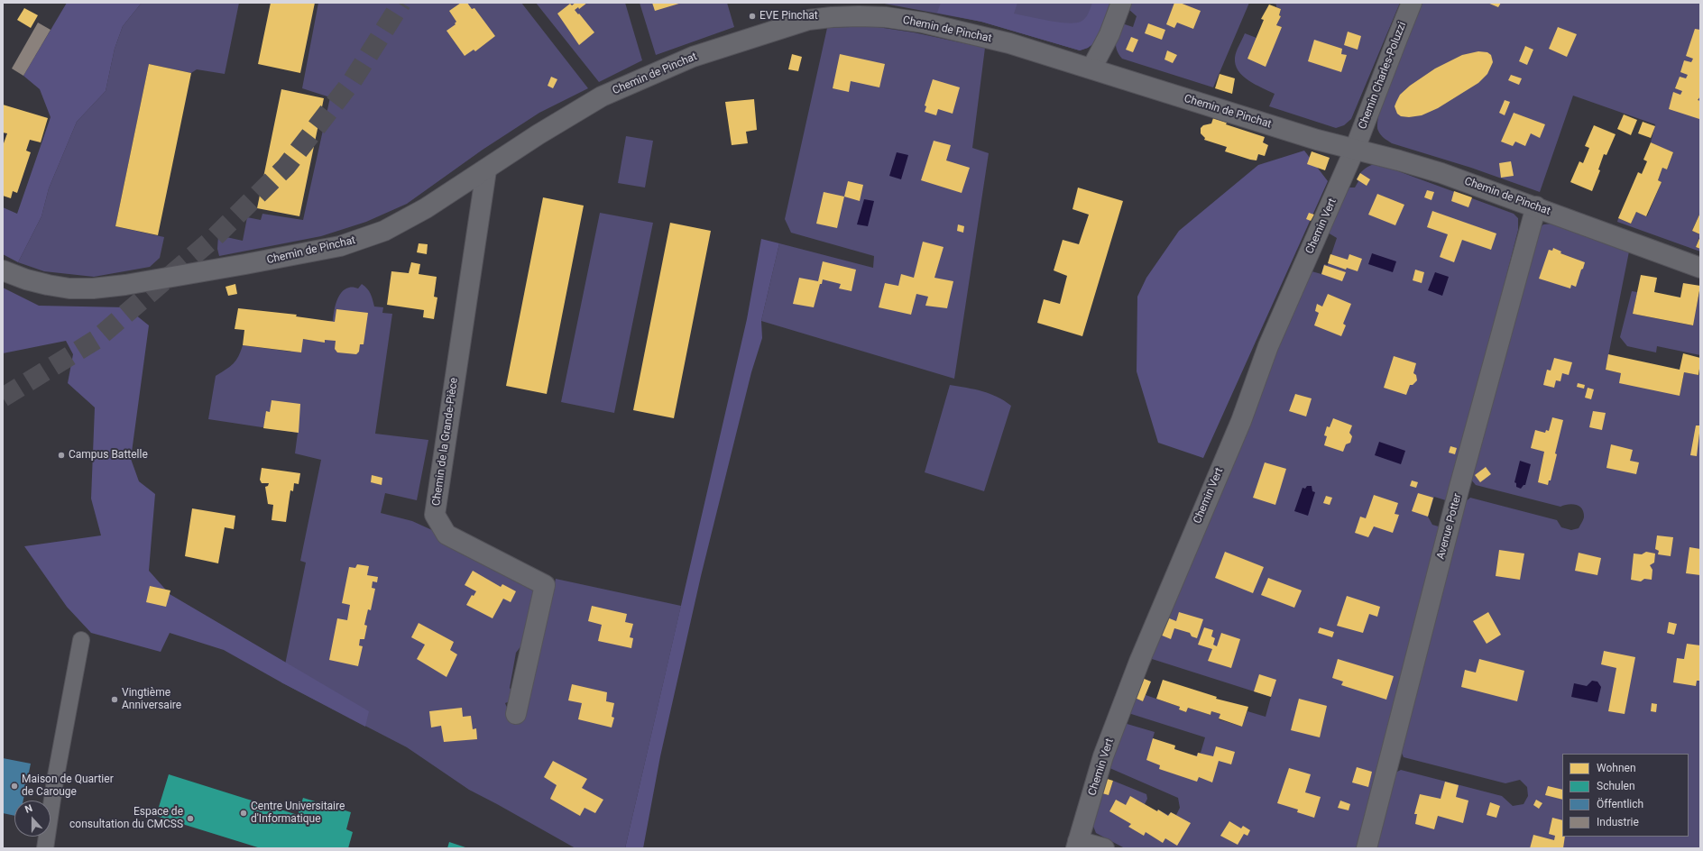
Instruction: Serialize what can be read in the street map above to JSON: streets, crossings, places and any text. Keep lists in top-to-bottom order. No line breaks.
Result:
{"streets":{"street":["Chemin de Pinchat","Chemin Charles-Poluzzi","Chemin Vert","Chemin de la Grande-Pièce","Avenue Potter"]},"crossings":[["Chemin de Pinchat","Chemin Charles-Poluzzi"],["Chemin de Pinchat","Chemin Vert"],["Chemin de Pinchat","Chemin de la Grande-Pièce"],["Chemin de Pinchat","Avenue Potter"],["Chemin Charles-Poluzzi","Chemin Vert"]],"places":["EVE Pinchat","Campus Battelle","Vingtième Anniversaire","Maison de Quartier de Carouge","Centre Universitaire d'Informatique","Espace de consultation du CMCSS"],"legend":["Wohnen","Schulen","Öffentlich","Industrie"],"north":"top"}
